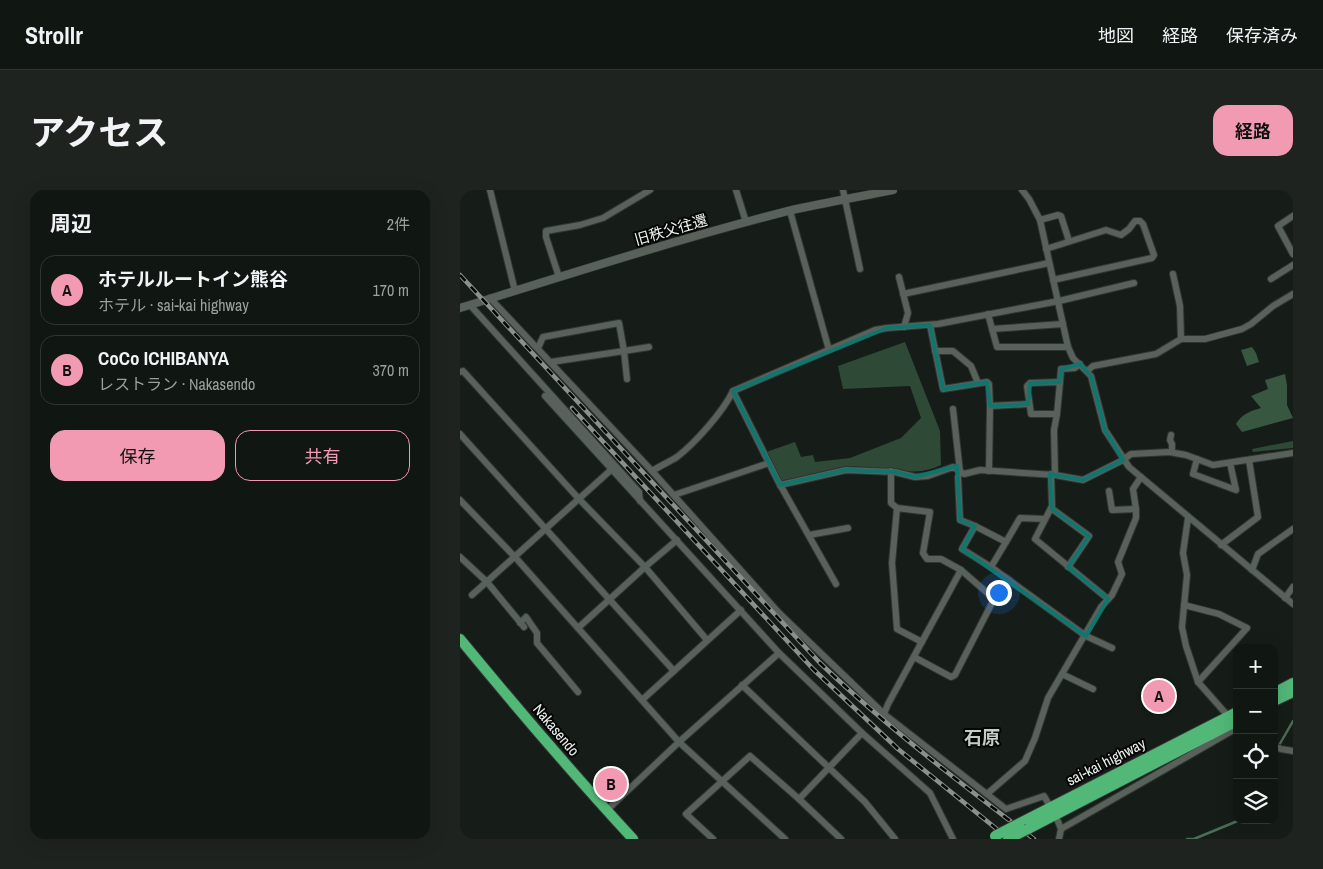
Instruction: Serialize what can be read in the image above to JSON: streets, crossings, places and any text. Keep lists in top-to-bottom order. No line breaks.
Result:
{"streets":{"highway":["Nakasendo","sai-kai highway"],"street":["旧秩父往還"]},"districts":["石原"],"page":{"header":"Strollr","nav":["地図","経路","保存済み"],"title":"アクセス","buttons":["経路",["保存","共有"]],"heading":["周辺","2件"],"list":[{"mark":"A","name":"ホテルルートイン熊谷","note":"ホテル · sai-kai highway","value":"170 m"},{"mark":"B","name":"CoCo ICHIBANYA","note":"レストラン · Nakasendo","value":"370 m"}],"map_buttons":["+","−"],"pins":["A","B"]}}
